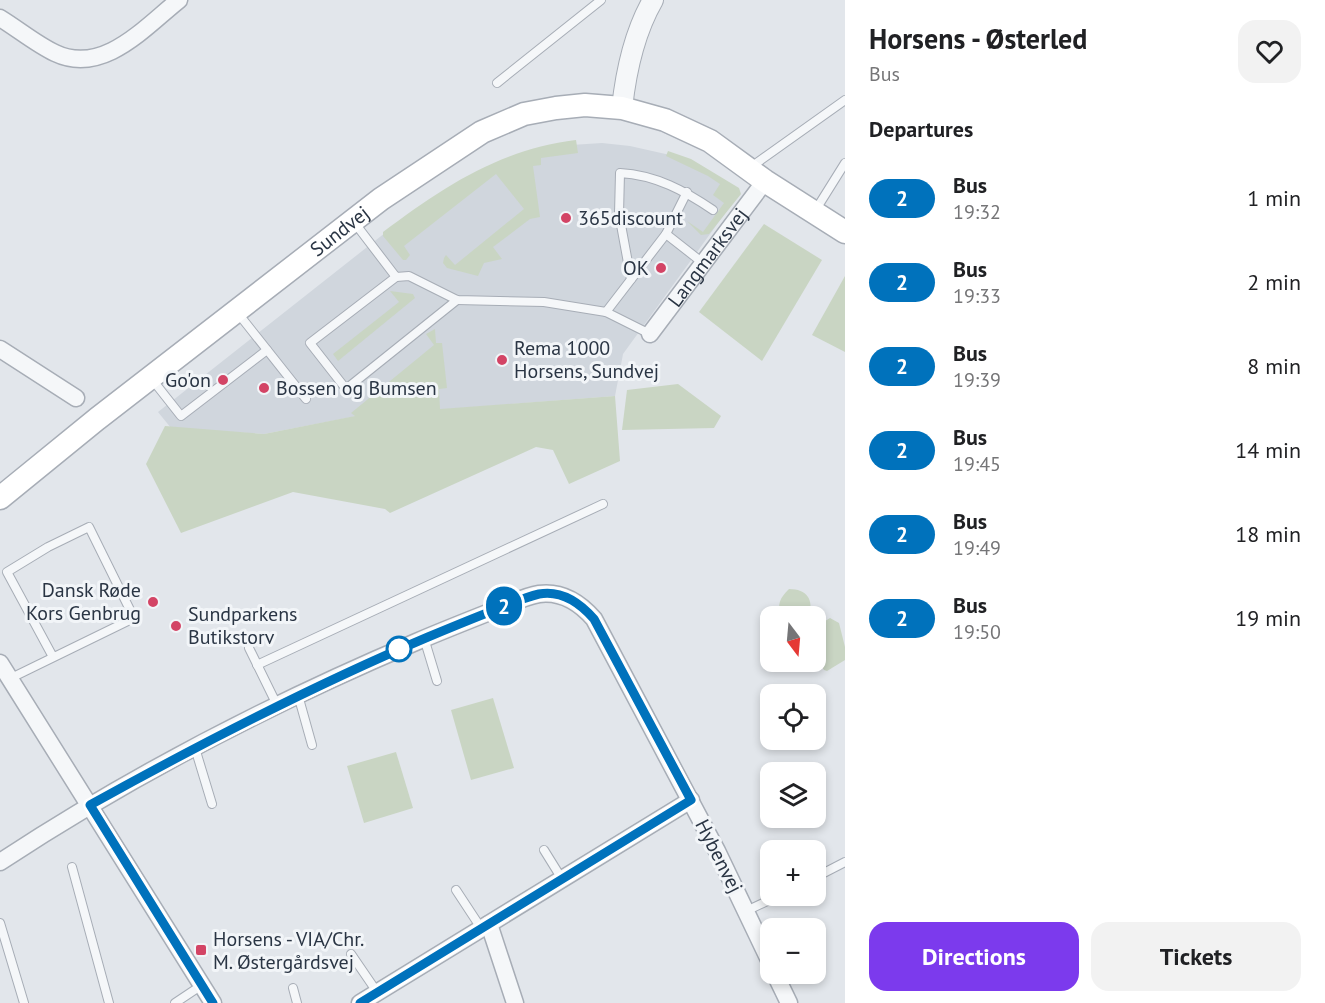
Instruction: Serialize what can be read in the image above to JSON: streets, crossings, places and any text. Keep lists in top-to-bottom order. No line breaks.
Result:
{"streets":{"main road":["Sundvej"],"street":["Langmarksvej","Hybenvej"]},"places":{"other":["365discount","OK","Rema 1000 Horsens, Sundvej","Go'on","Bossen og Bumsen","Dansk Røde Kors Genbrug","Sundparkens Butikstorv"],"transit":["Horsens - VIA/Chr. M. Østergårdsvej"]},"lines":["bus line 2"],"north":"bottom","page":{"on_map":"2","heading":[["Horsens - Østerled","Bus"],"Departures"],"list":[{"mark":"2","name":"Bus","note":"19:32","value":"1 min"},{"mark":"2","name":"Bus","note":"19:33","value":"2 min"},{"mark":"2","name":"Bus","note":"19:39","value":"8 min"},{"mark":"2","name":"Bus","note":"19:45","value":"14 min"},{"mark":"2","name":"Bus","note":"19:49","value":"18 min"},{"mark":"2","name":"Bus","note":"19:50","value":"19 min"}],"map_buttons":["+","−"],"buttons":["Directions","Tickets"]}}
